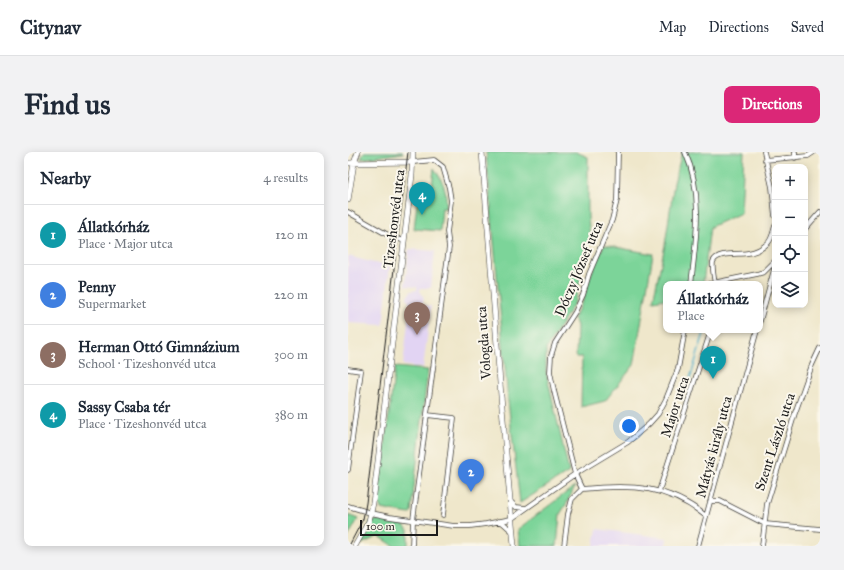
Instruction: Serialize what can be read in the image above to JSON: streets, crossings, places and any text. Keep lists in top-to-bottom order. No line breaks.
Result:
{"streets":{"street":["Tizeshonvéd utca","Dóczy József utca","Vologda utca","Major utca","Szent László utca","Mátyás király utca"]},"scale_bar":"100 m","page":{"header":"Citynav","nav":["Map","Directions","Saved"],"buttons":"Directions","title":"Find us","heading":["Nearby","4 results"],"map_buttons":["+","−"],"pins":["4","3","1","2"],"list":[{"mark":"1","name":"Állatkórház","note":"Place · Major utca","value":"120 m"},{"mark":"2","name":"Penny","note":"Supermarket","value":"220 m"},{"mark":"3","name":"Herman Ottó Gimnázium","note":"School · Tizeshonvéd utca","value":"300 m"},{"mark":"4","name":"Sassy Csaba tér","note":"Place · Tizeshonvéd utca","value":"380 m"}],"popup":["Állatkórház","Place"],"scale":"100 m"}}
